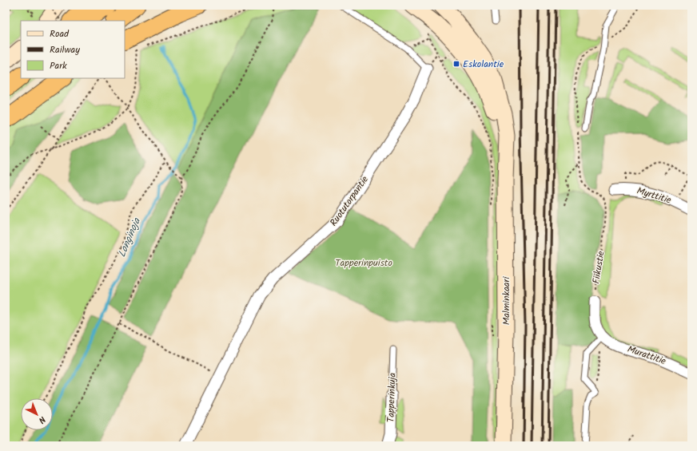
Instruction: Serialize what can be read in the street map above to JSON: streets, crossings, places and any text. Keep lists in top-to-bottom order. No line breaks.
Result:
{"streets":{"main road":["Malminkaari"],"street":["Myrttitie","Ruotutorpantie","Murattitie","Tapperinkuja"],"path":["Fiikustie"]},"water":["Longinoja"],"parks":["Tapperinpuisto"],"places":{"transit":["Eskolantie"]},"legend":["Road","Railway","Park"],"north":"bottom right"}
